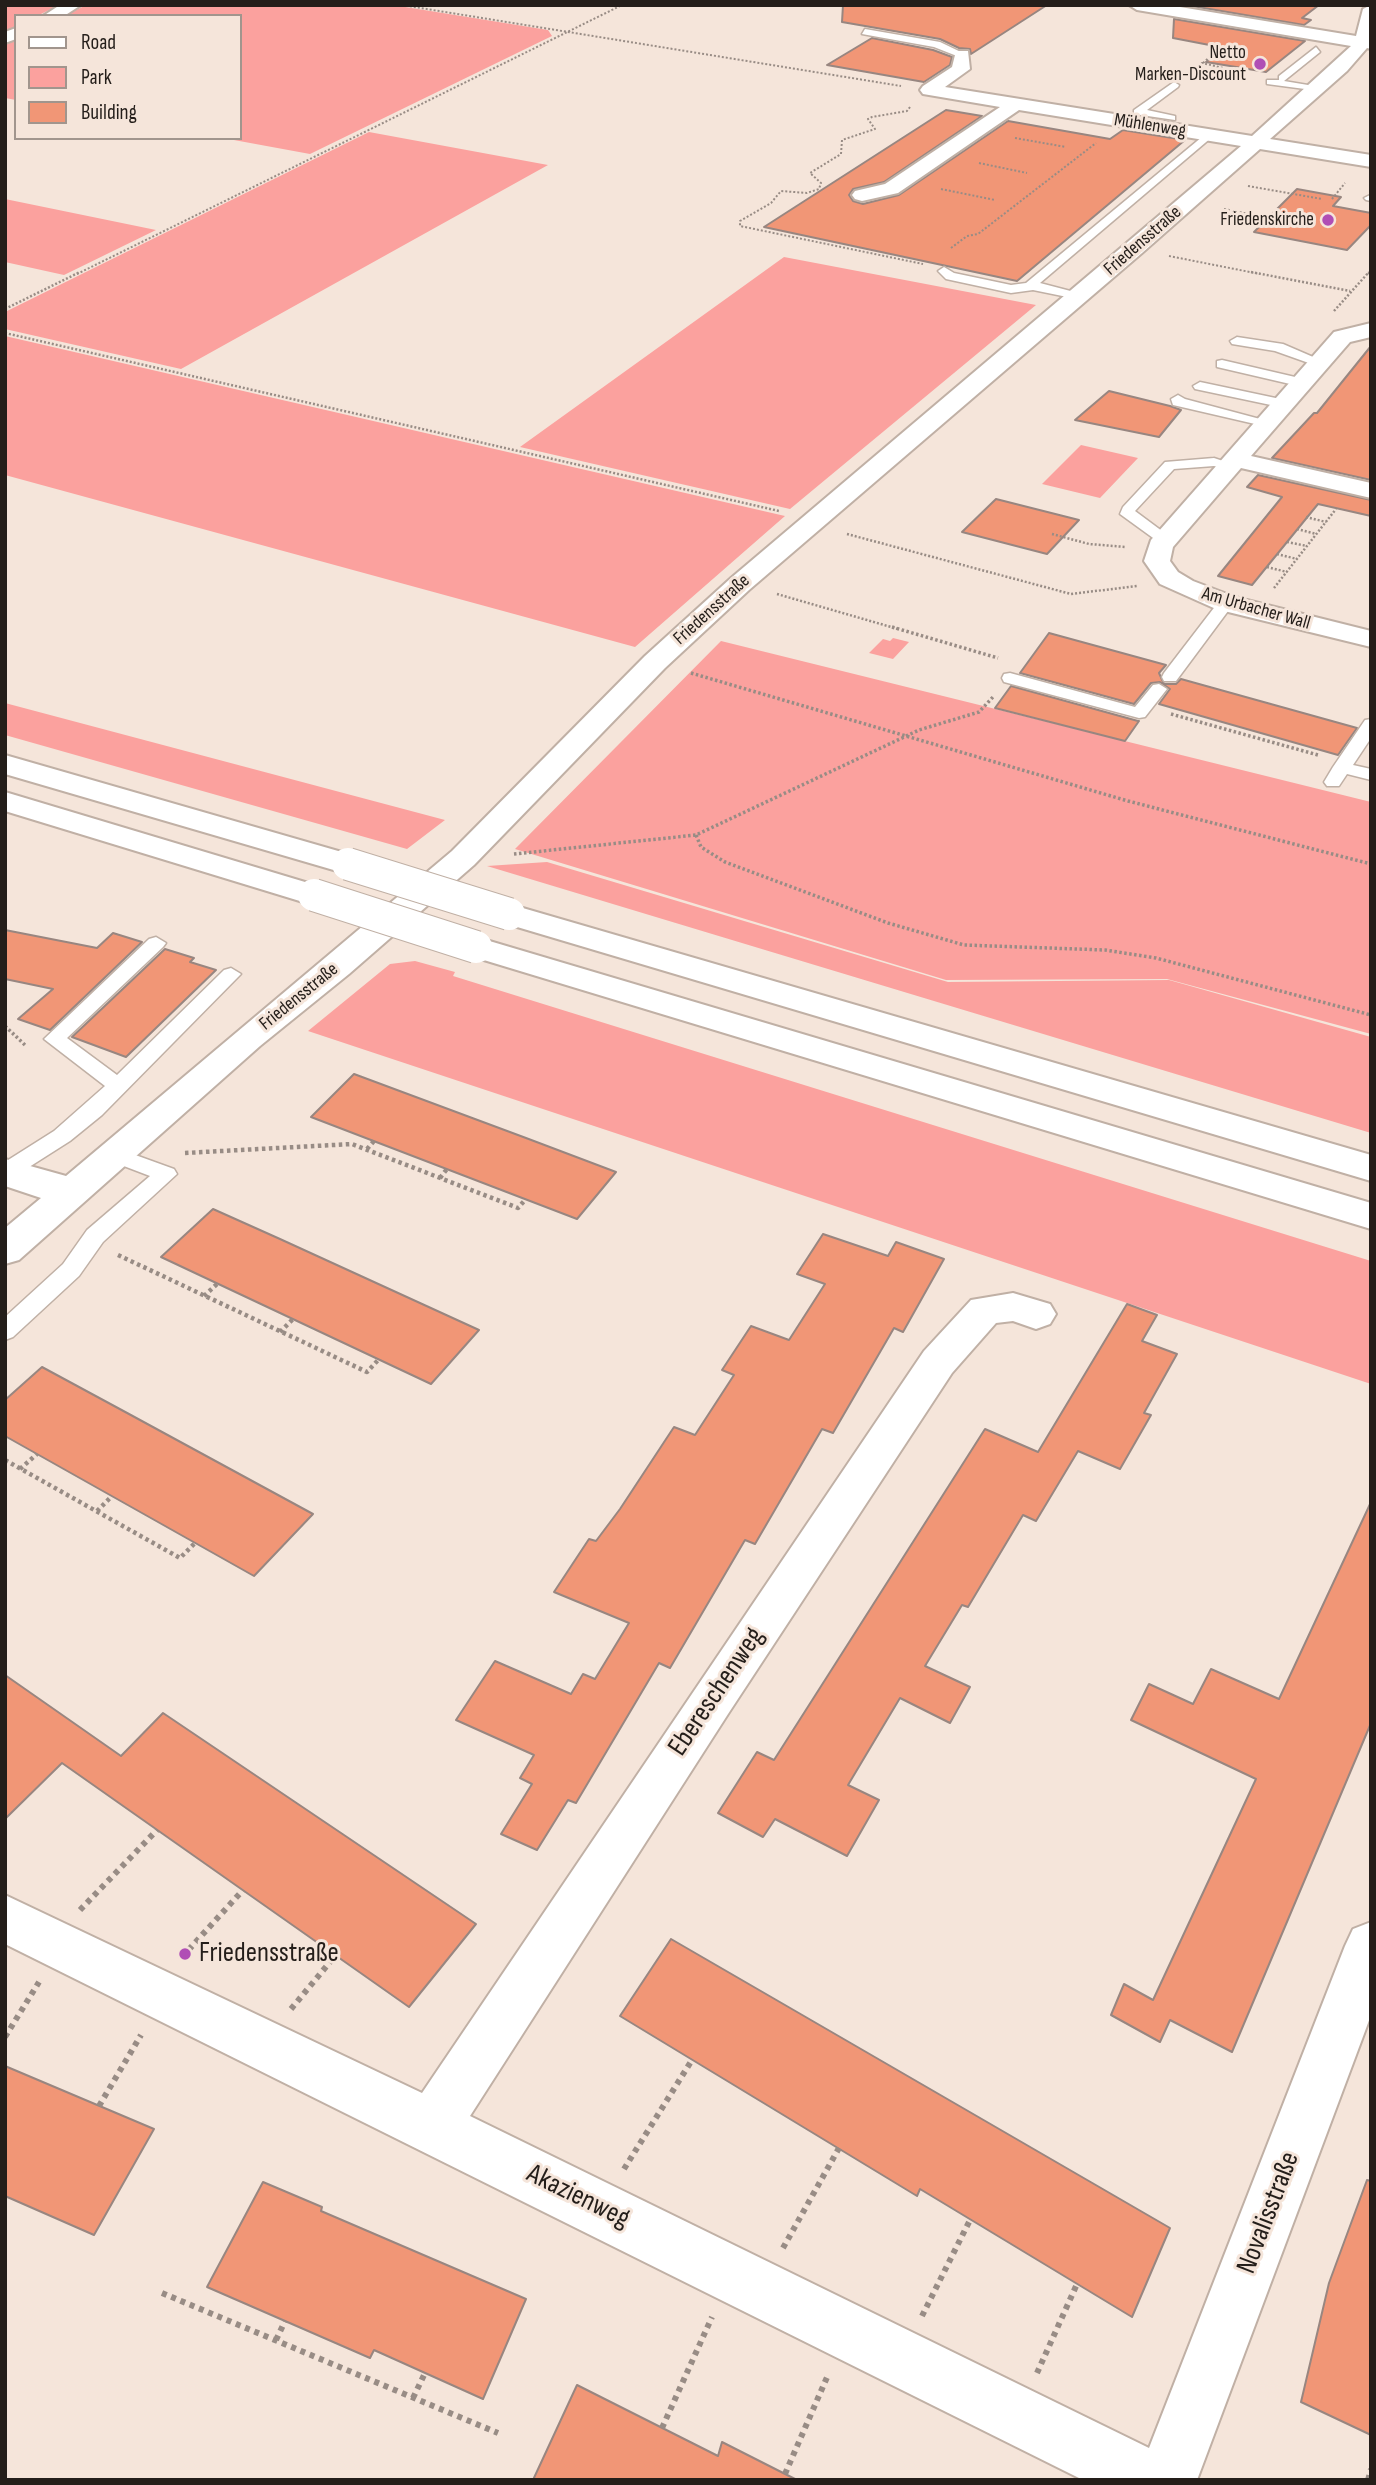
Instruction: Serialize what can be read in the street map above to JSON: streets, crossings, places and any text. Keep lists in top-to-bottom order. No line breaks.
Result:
{"streets":{"main road":["Mühlenweg","Friedensstraße","Am Urbacher Wall","Ebereschenweg","Akazienweg","Novalisstraße"]},"crossings":[["Mühlenweg","Friedensstraße"],["Ebereschenweg","Akazienweg"]],"places":["Netto Marken-Discount","Friedenskirche","Friedensstraße"],"legend":["Road","Park","Building"]}
